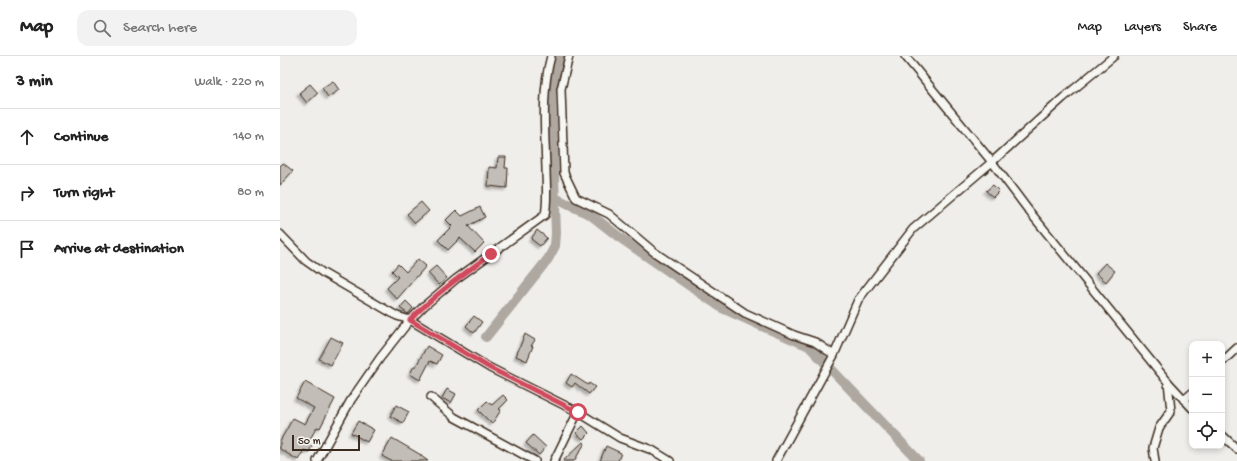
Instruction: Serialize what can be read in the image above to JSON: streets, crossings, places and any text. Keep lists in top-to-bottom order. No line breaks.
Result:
{"scale_bar":"50 m","page":{"header":"Map","search":"Search here","nav":["Map","Layers","Share"],"heading":["3 min","Walk · 220 m"],"list":[["Continue","140 m"],["Turn right","80 m"],"Arrive at destination"],"map_buttons":["+","−"],"scale":"50 m"}}
